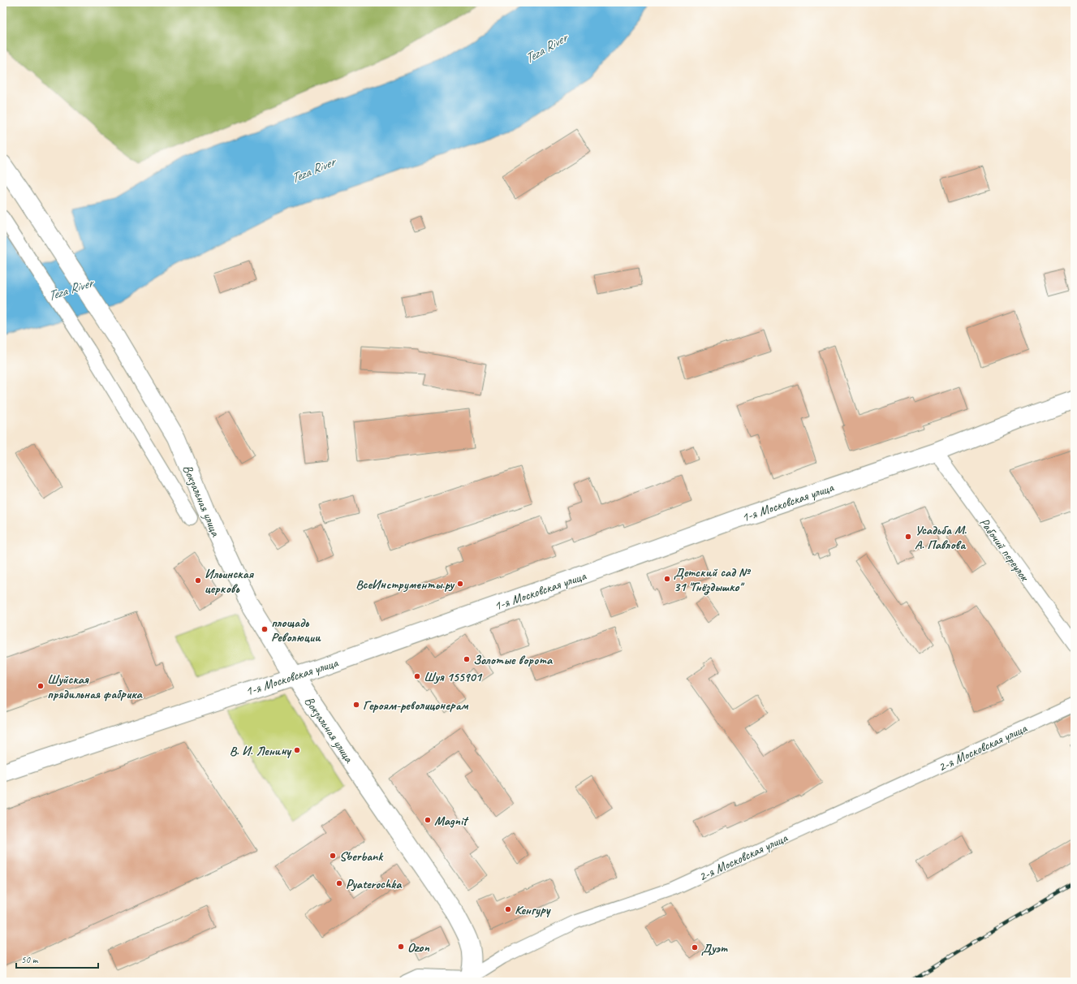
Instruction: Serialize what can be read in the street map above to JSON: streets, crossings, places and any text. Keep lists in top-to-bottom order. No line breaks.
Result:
{"streets":{"main road":["Вокзальная улица","1-я Московская улица"],"street":["Рабочий переулок","2-я Московская улица"]},"crossings":[["Вокзальная улица","1-я Московская улица"],["Вокзальная улица","2-я Московская улица"],["1-я Московская улица","Рабочий переулок"]],"water":["Teza River"],"places":["Усадьба М. А. Павлова","Детский сад № 31 \"Гнёздышко\"","Ильинская церковь","ВсеИнструменты.ру","площадь Революции","Золотые ворота","Шуя 155901","Шуйская прядильная фабрика","Героям-револицонерам","В. И. Ленину","Magnit","Sberbank","Pyaterochka","Кенгуру","Ozon","Дуэт"],"scale_bar":"50 m"}
